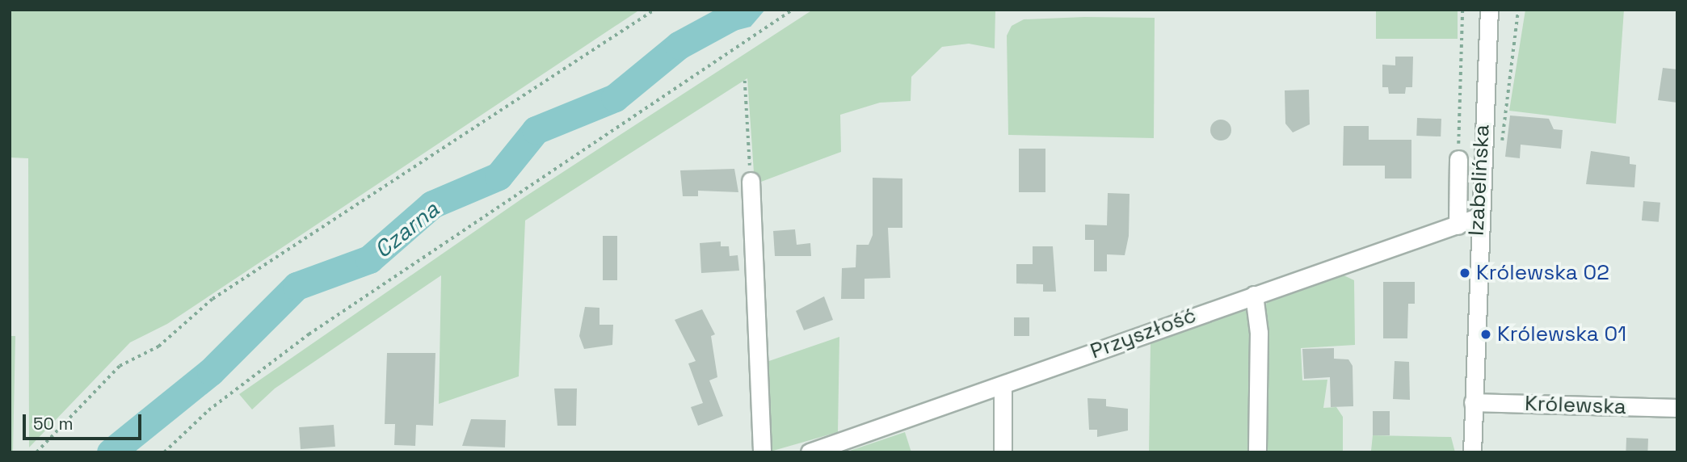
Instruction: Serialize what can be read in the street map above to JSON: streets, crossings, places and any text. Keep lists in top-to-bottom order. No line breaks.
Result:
{"streets":{"street":["Izabelińska","Przyszłość","Królewska"]},"crossings":[["Izabelińska","Przyszłość"],["Izabelińska","Królewska"]],"water":["Czarna"],"places":["Królewska 02","Królewska 01"],"scale_bar":"50 m"}
